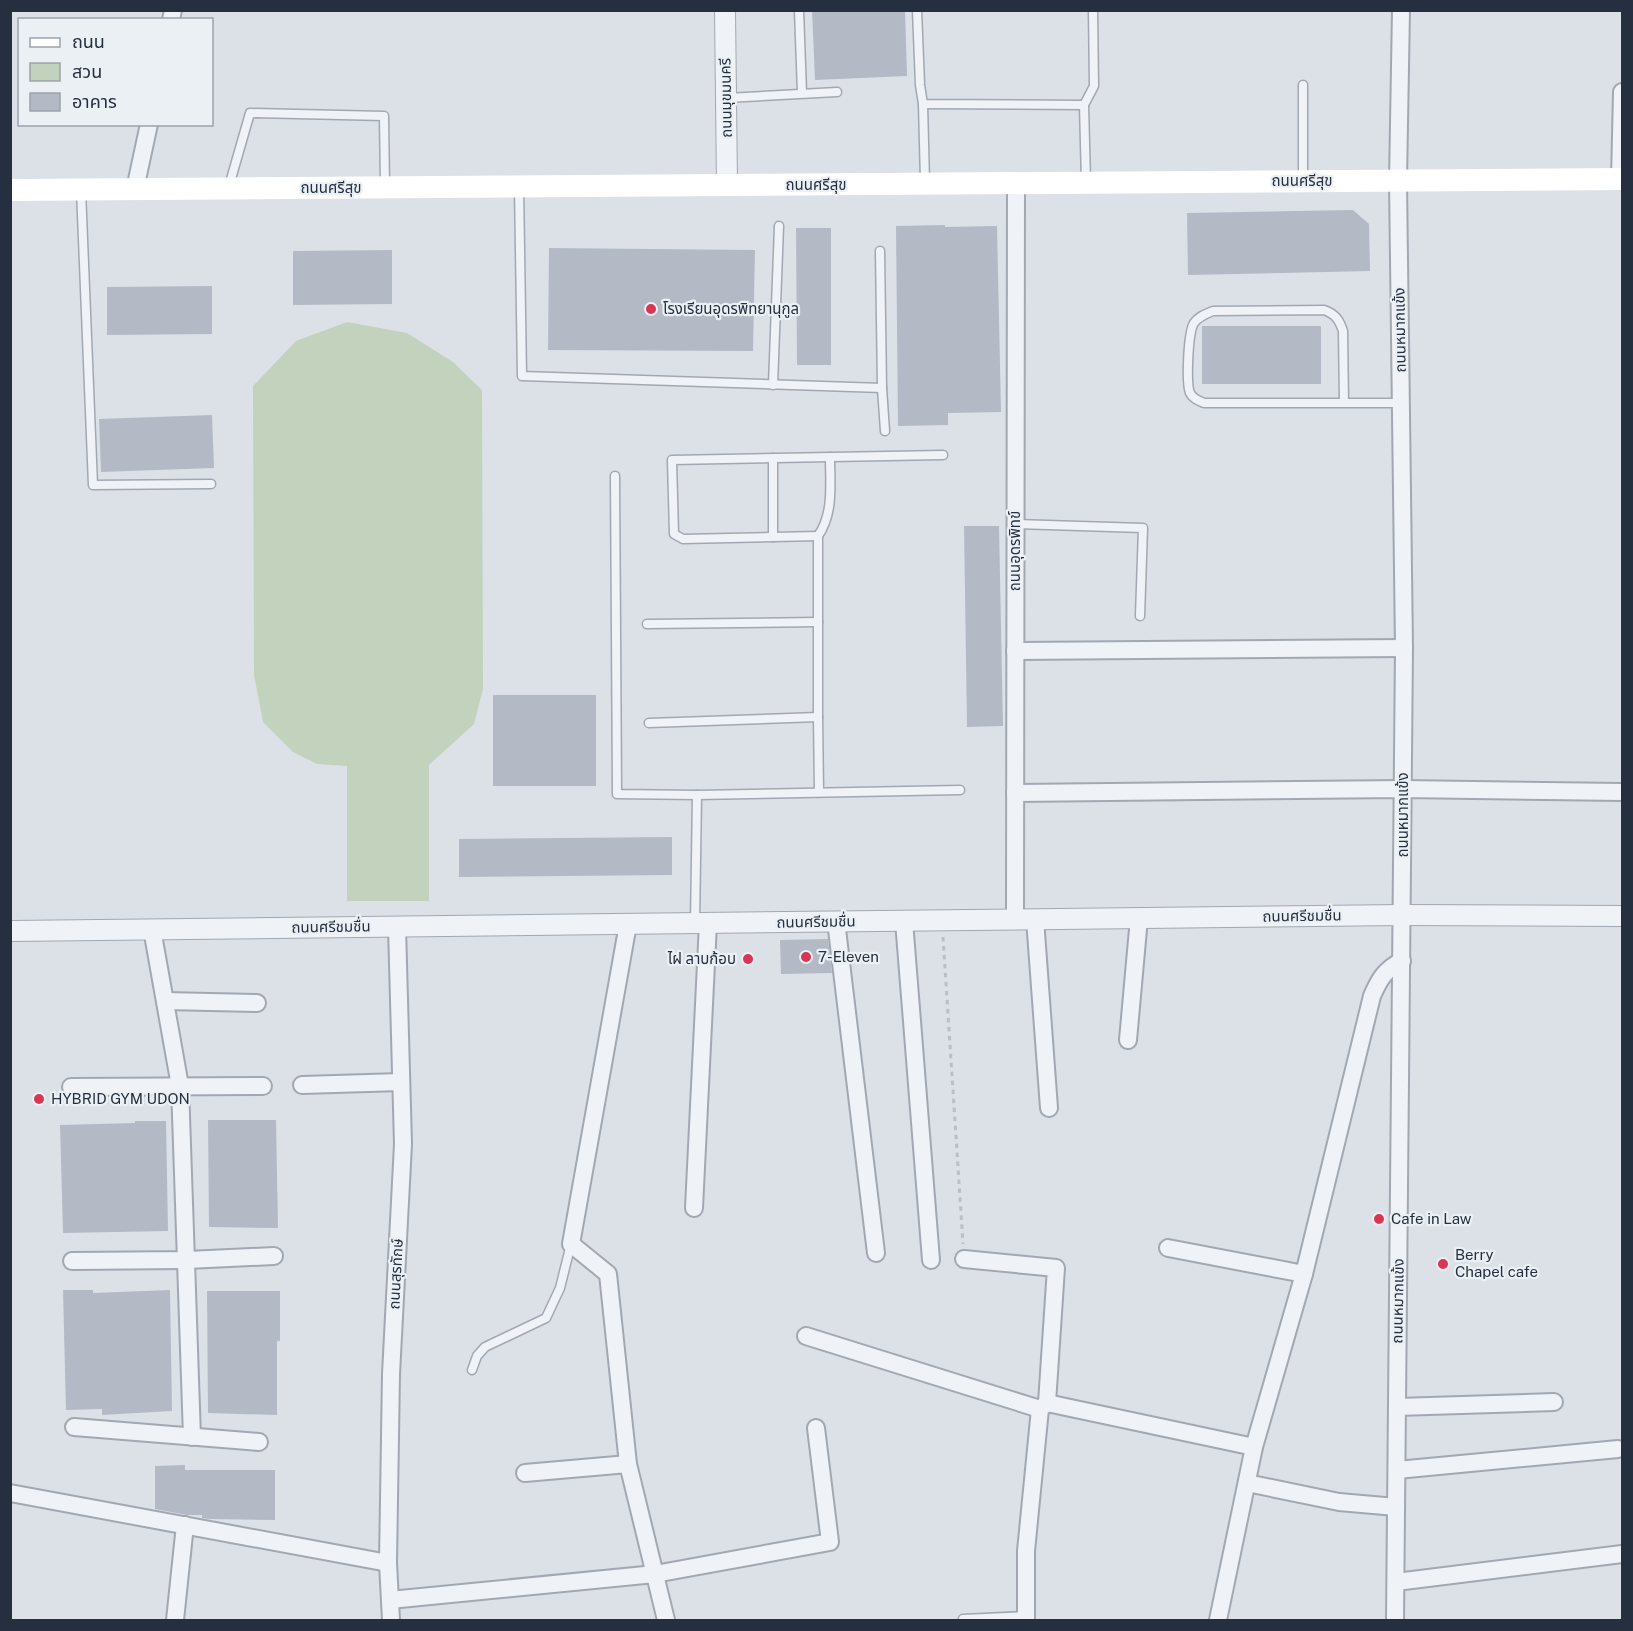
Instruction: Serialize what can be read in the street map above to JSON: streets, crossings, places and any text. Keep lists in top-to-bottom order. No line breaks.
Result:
{"streets":{"main road":["ถนนศรีสุข"],"street":["ถนนมุขมนครี","ถนนหมากแข้ง","ถนนอุดรพิทข์","ถนนศรีชมชื่น","ถนนสุรทักษ์"]},"crossings":[["ถนนมุขมนครี","ถนนศรีสุข"],["ถนนศรีสุข","ถนนหมากแข้ง"],["ถนนศรีสุข","ถนนอุดรพิทข์"],["ถนนหมากแข้ง","ถนนศรีชมชื่น"],["ถนนอุดรพิทข์","ถนนศรีชมชื่น"],["ถนนศรีชมชื่น","ถนนสุรทักษ์"]],"places":["โรงเรียนอุดรพิทยานุกูล","7-Eleven","ไฝ ลาบก้อบ","HYBRID GYM UDON","Cafe in Law","Berry Chapel cafe"],"legend":["ถนน","สวน","อาคาร"]}
